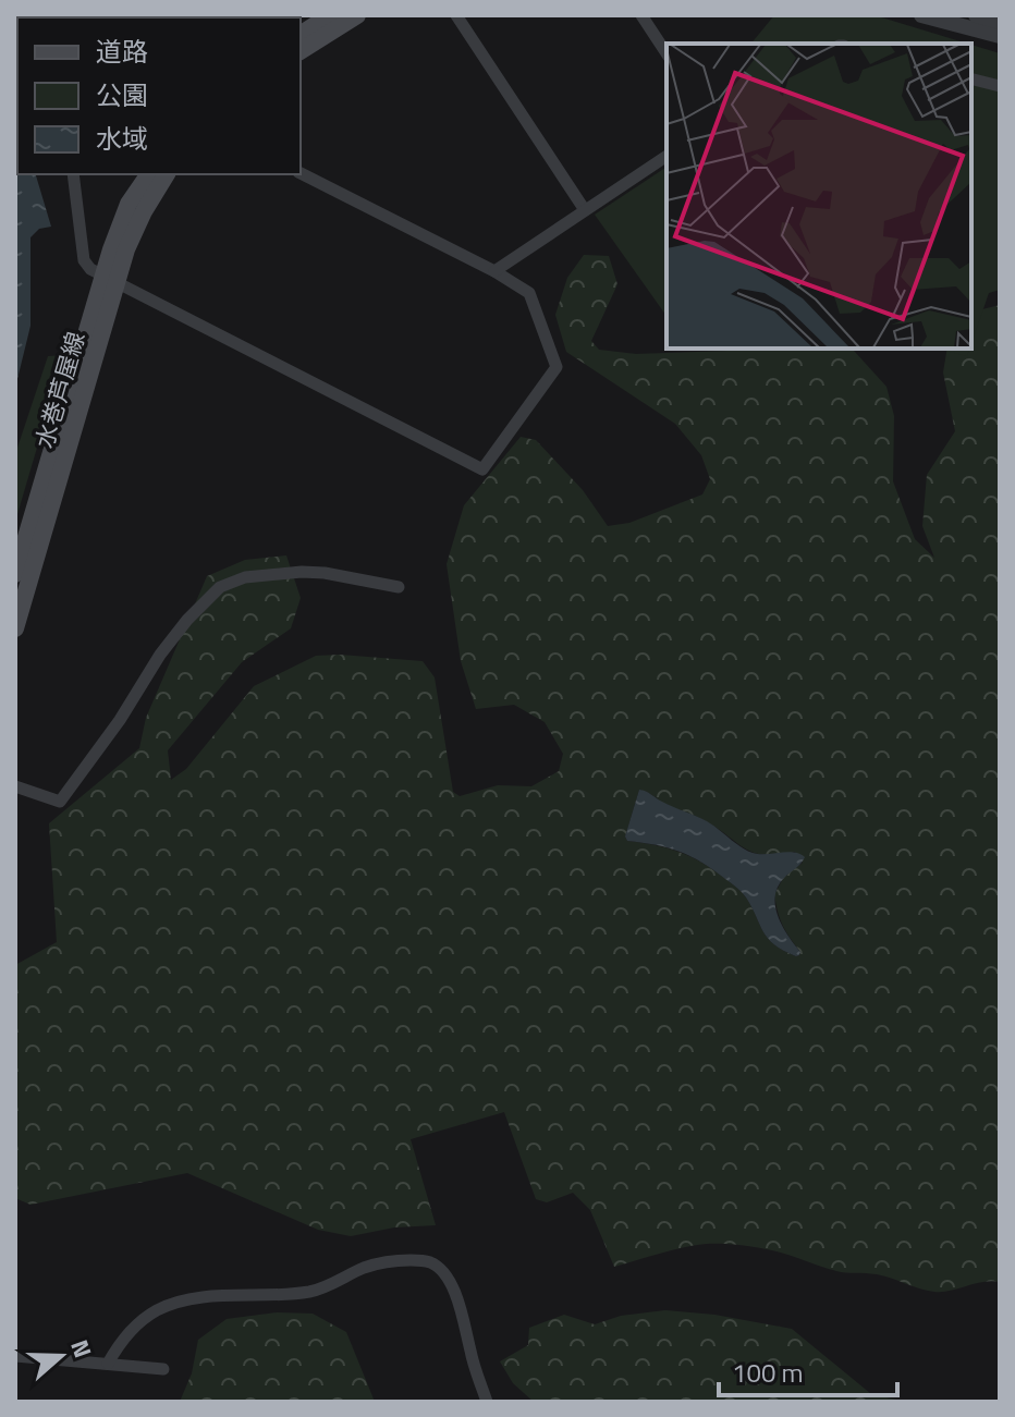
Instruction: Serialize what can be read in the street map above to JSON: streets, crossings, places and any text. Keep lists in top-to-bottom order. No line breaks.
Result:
{"streets":{"main road":["水巻芦屋線"]},"legend":["道路","公園","水域"],"scale_bar":"100 m","north":"right"}
